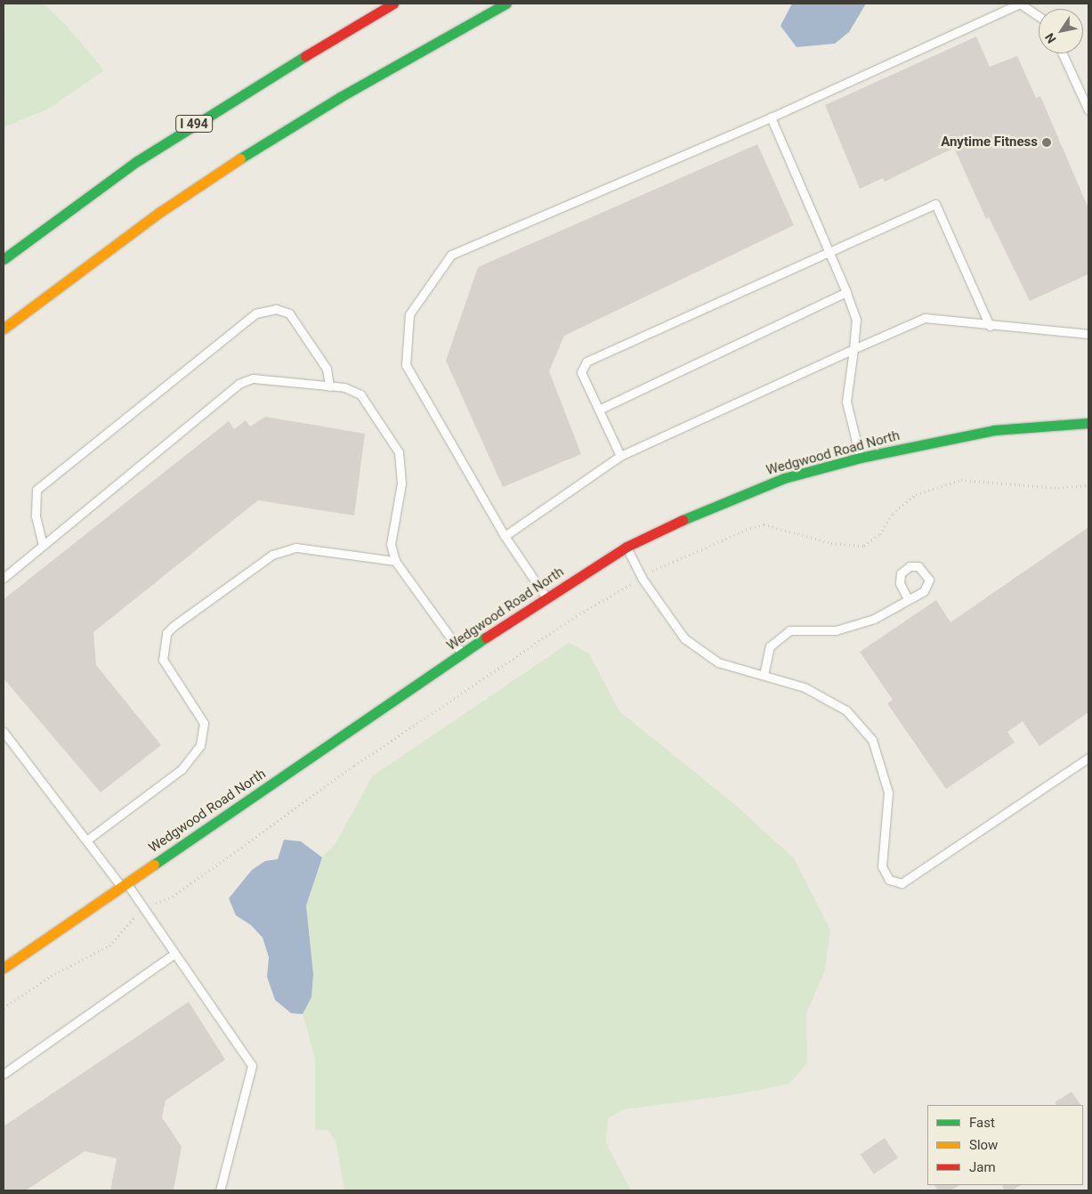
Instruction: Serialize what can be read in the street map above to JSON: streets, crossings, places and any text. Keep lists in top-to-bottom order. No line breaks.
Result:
{"streets":{"main road":["I 494","Wedgwood Road North"]},"places":["Anytime Fitness"],"legend":["Fast","Slow","Jam"],"north":"bottom left"}
